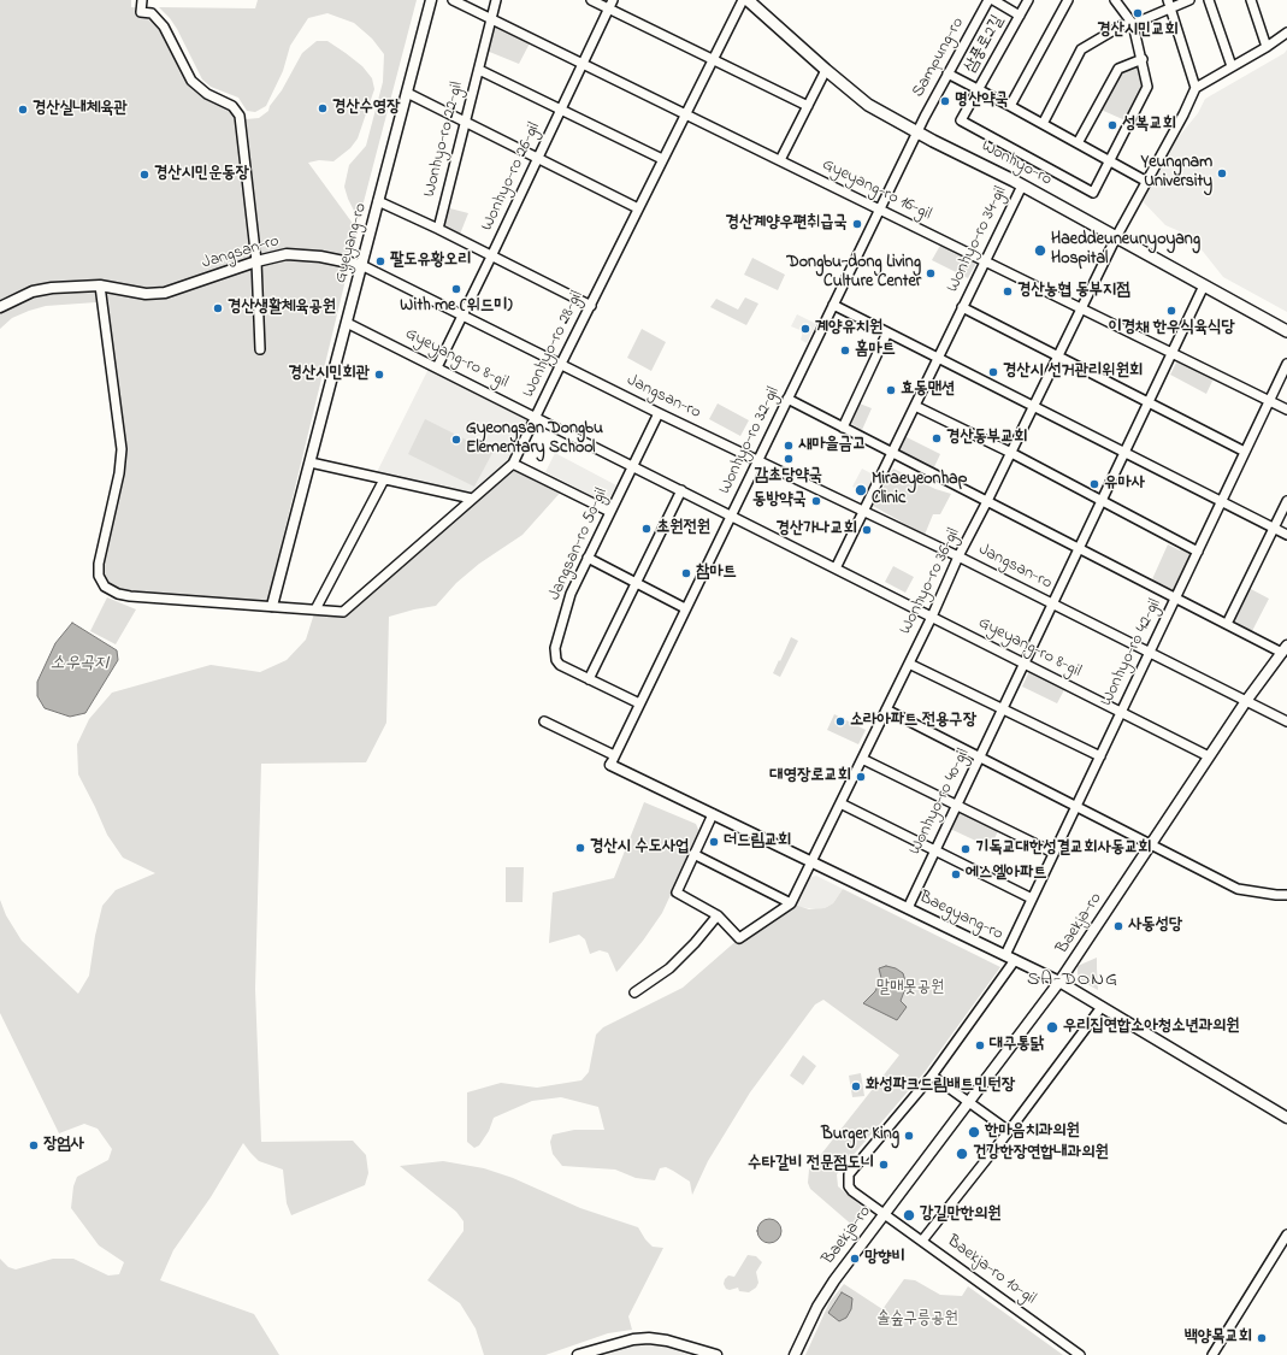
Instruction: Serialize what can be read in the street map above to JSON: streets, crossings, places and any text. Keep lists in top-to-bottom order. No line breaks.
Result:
{"streets":{"main road":["Wonhyo-ro"],"street":["삼풍로2길","Sampung-ro","Wonhyo-ro 22-gil","Wonhyo-ro 26-gil","Gyeyang-ro 16-gil","Wonhyo-ro 34-gil","Gyeyang-ro","Jangsan-ro","Wonhyo-ro 28-gil","Gyeyang-ro 8-gil","Wonhyo-ro 32-gil","Jangsan-ro 50-gil","Wonhyo-ro 36-gil","Wonhyo-ro 42-gil","Wonhyo-ro 40-gil","Baegyang-ro","Baekja-ro","Baekja-ro 10-gil"]},"crossings":[["Sampung-ro","Wonhyo-ro"],["Sampung-ro","Wonhyo-ro 32-gil"],["Wonhyo-ro 22-gil","Gyeyang-ro 16-gil"],["Wonhyo-ro","Wonhyo-ro 34-gil"],["Wonhyo-ro","Wonhyo-ro 32-gil"],["Wonhyo-ro","Wonhyo-ro 36-gil"],["Wonhyo-ro","Wonhyo-ro 40-gil"],["Wonhyo-ro 26-gil","Gyeyang-ro 16-gil"],["Wonhyo-ro 26-gil","Jangsan-ro"],["Wonhyo-ro 26-gil","Gyeyang-ro 8-gil"],["Gyeyang-ro 16-gil","Wonhyo-ro 34-gil"],["Gyeyang-ro 16-gil","Wonhyo-ro 28-gil"],["Gyeyang-ro 16-gil","Wonhyo-ro 32-gil"],["Gyeyang-ro 16-gil","Wonhyo-ro 36-gil"],["Gyeyang-ro 16-gil","Wonhyo-ro 42-gil"],["Gyeyang-ro 16-gil","Wonhyo-ro 40-gil"],["Wonhyo-ro 34-gil","Jangsan-ro"],["Wonhyo-ro 34-gil","Wonhyo-ro 36-gil"],["Gyeyang-ro","Jangsan-ro"],["Gyeyang-ro","Wonhyo-ro 28-gil"],["Gyeyang-ro","Gyeyang-ro 8-gil"],["Jangsan-ro","Wonhyo-ro 28-gil"],["Jangsan-ro","Wonhyo-ro 32-gil"],["Jangsan-ro","Jangsan-ro 50-gil"],["Jangsan-ro","Wonhyo-ro 36-gil"],["Jangsan-ro","Wonhyo-ro 42-gil"],["Jangsan-ro","Wonhyo-ro 40-gil"],["Jangsan-ro","Baekja-ro"],["Wonhyo-ro 28-gil","Gyeyang-ro 8-gil"],["Gyeyang-ro 8-gil","Wonhyo-ro 32-gil"],["Gyeyang-ro 8-gil","Jangsan-ro 50-gil"],["Gyeyang-ro 8-gil","Wonhyo-ro 36-gil"],["Gyeyang-ro 8-gil","Wonhyo-ro 42-gil"],["Gyeyang-ro 8-gil","Wonhyo-ro 40-gil"],["Gyeyang-ro 8-gil","Baekja-ro"],["Wonhyo-ro 32-gil","Jangsan-ro 50-gil"],["Wonhyo-ro 32-gil","Baegyang-ro"],["Wonhyo-ro 36-gil","Baegyang-ro"],["Wonhyo-ro 42-gil","Baegyang-ro"],["Wonhyo-ro 40-gil","Baegyang-ro"],["Baegyang-ro","Baekja-ro"],["Baekja-ro","Baekja-ro 10-gil"]],"districts":["SA-DONG"],"water":["소우곡지"],"parks":["말매못공원","솔숲구릉공원"],"places":["경산시민교회","명산약국","경산수영장","경산실내체육관","성복교회","Yeungnam University","경산시민운동장","경산계양우편취급국","Haeddeuneunyoyang Hospital","팔도유황오리","Dongbu-dong Living Culture Center","With me (위드미)","경산농협 동부지점","경산생활체육공원","이경채 한우식육식당","계양유치원","홈마트","경산시 선거관리위원회","경산시민회관","효동맨션","경산동부교회","Gyeongsan Dongbu Elementary School","새마을금고","감초당약국","유마사","Miraeyeonhap Clinic","동방약국","초원전원","경산가나교회","참마트","소라아파트 전용구장","대영장로교회","더드림교회","경산시 수도사업","기독교대한성결교회사동교회","에스엘아파트","사동성당","우리집연합소아청소년과의원","대구통닭","화성파크드림배트민턴장","한마음치과의원","Burger King","장엄사","건강한장연합내과의원","수타갈비 전문점도니","강길만한의원","망향비","백양목교회"]}
